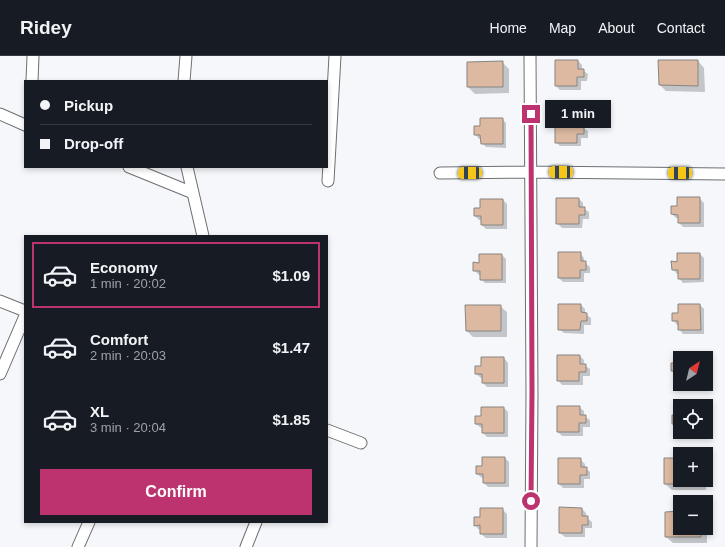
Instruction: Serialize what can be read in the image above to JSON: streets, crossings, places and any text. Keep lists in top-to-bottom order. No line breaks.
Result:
{"north":"top right","page":{"header":"Ridey","nav":["Home","Map","About","Contact"],"banner":["Pickup","Drop-off"],"bubble":"1 min","list":[{"name":"Economy","note":"1 min · 20:02","value":"$1.09"},{"name":"Comfort","note":"2 min · 20:03","value":"$1.47"},{"name":"XL","note":"3 min · 20:04","value":"$1.85"}],"map_buttons":["+","−"],"buttons":"Confirm"}}
